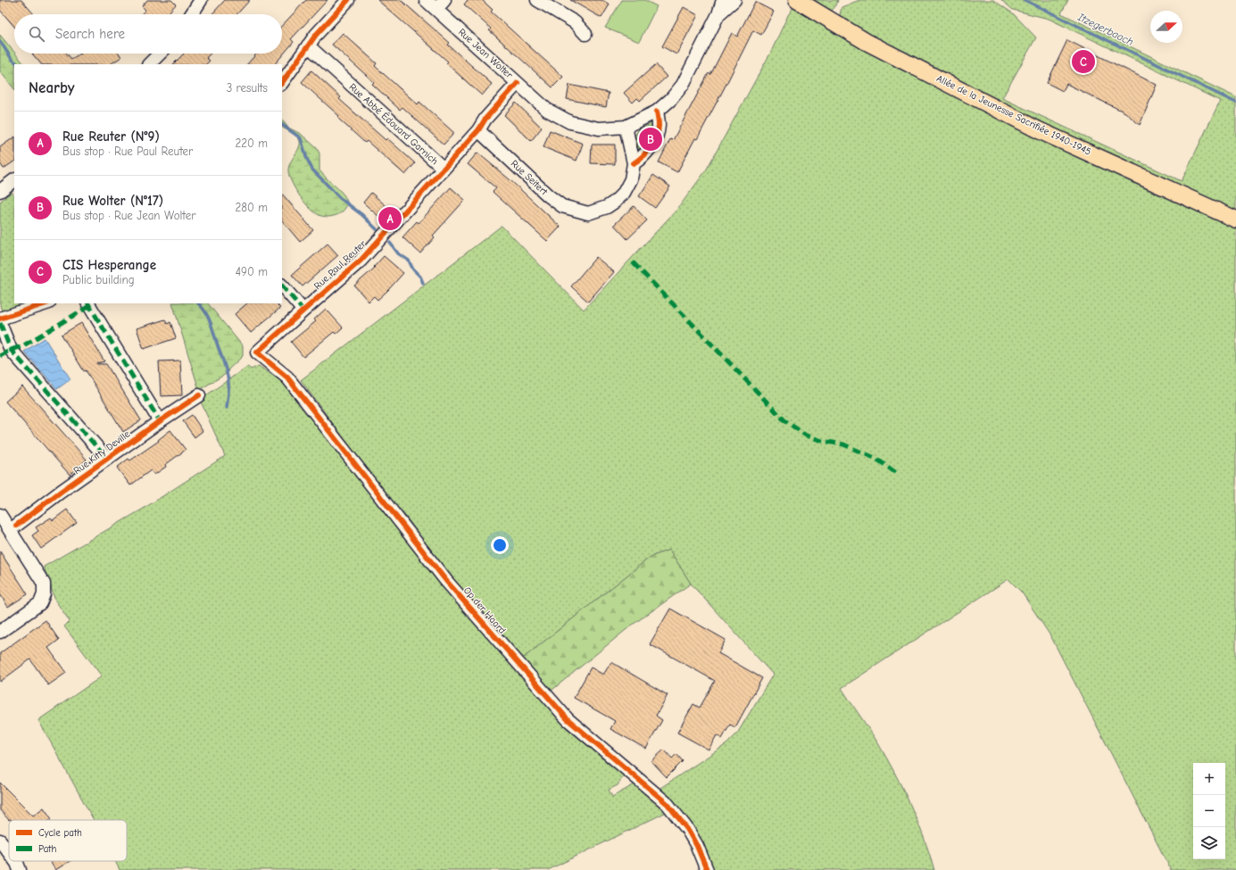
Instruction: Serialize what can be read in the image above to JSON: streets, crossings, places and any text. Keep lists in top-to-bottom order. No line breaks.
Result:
{"streets":{"main road":["Allée de la Jeunesse Sacrifiée 1940-1945"],"street":["Rue Jean Wolter","Rue Abbé Édouard Garnich","Rue Seitert","Rue Paul Reuter","Rue Kitty Deville","Op der Haard"]},"crossings":[["Rue Jean Wolter","Rue Abbé Édouard Garnich"],["Rue Abbé Édouard Garnich","Rue Seitert"],["Rue Abbé Édouard Garnich","Rue Paul Reuter"],["Rue Paul Reuter","Op der Haard"]],"water":["Itzegerbaach"],"legend":["Cycle path","Path"],"north":"right","page":{"search":"Search here","pins":["C","B","A"],"heading":["Nearby","3 results"],"list":[{"mark":"A","name":"Rue Reuter (N°9)","note":"Bus stop · Rue Paul Reuter","value":"220 m"},{"mark":"B","name":"Rue Wolter (N°17)","note":"Bus stop · Rue Jean Wolter","value":"280 m"},{"mark":"C","name":"CIS Hesperange","note":"Public building","value":"490 m"}],"map_buttons":["+","−"]}}
